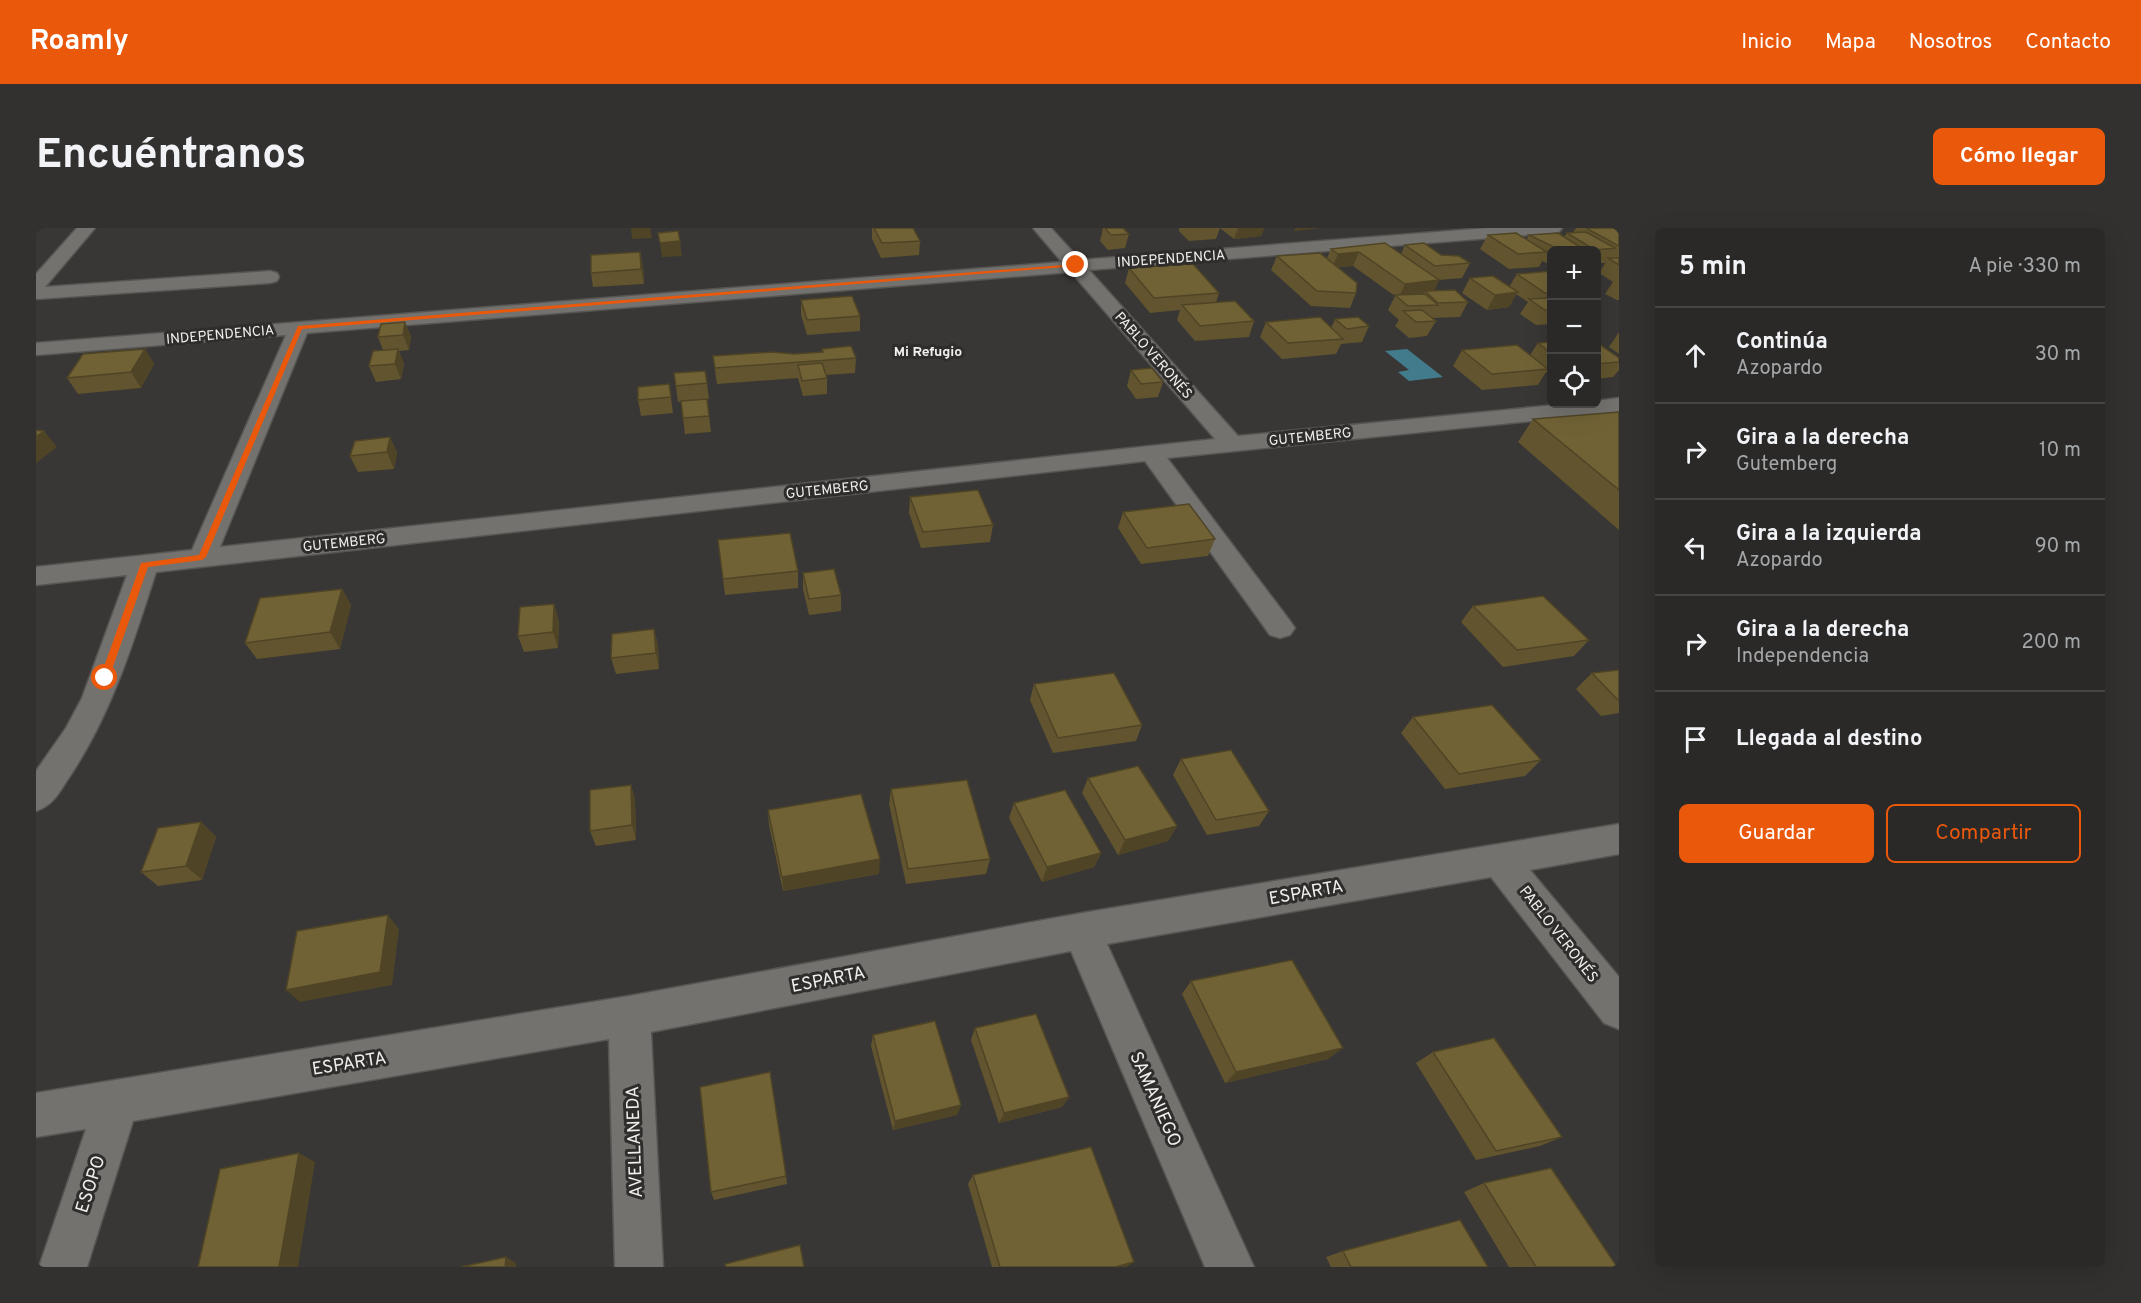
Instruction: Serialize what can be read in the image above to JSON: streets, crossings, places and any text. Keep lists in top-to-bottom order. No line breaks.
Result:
{"streets":{"street":["INDEPENDENCIA","PABLO VERONÉS","GUTEMBERG","ESPARTA","SAMANIEGO","AVELLANEDA","ESOPO"]},"crossings":[["INDEPENDENCIA","PABLO VERONÉS"],["PABLO VERONÉS","GUTEMBERG"],["PABLO VERONÉS","ESPARTA"],["ESPARTA","SAMANIEGO"],["ESPARTA","AVELLANEDA"],["ESPARTA","ESOPO"]],"districts":["Mi Refugio"],"page":{"header":"Roamly","nav":["Inicio","Mapa","Nosotros","Contacto"],"buttons":["Cómo llegar",["Guardar","Compartir"]],"title":"Encuéntranos","heading":["5 min","A pie · 330 m"],"map_buttons":["+","−"],"list":[["Continúa","Azopardo","30 m"],["Gira a la derecha","Gutemberg","10 m"],["Gira a la izquierda","Azopardo","90 m"],["Gira a la derecha","Independencia","200 m"],"Llegada al destino"]}}
